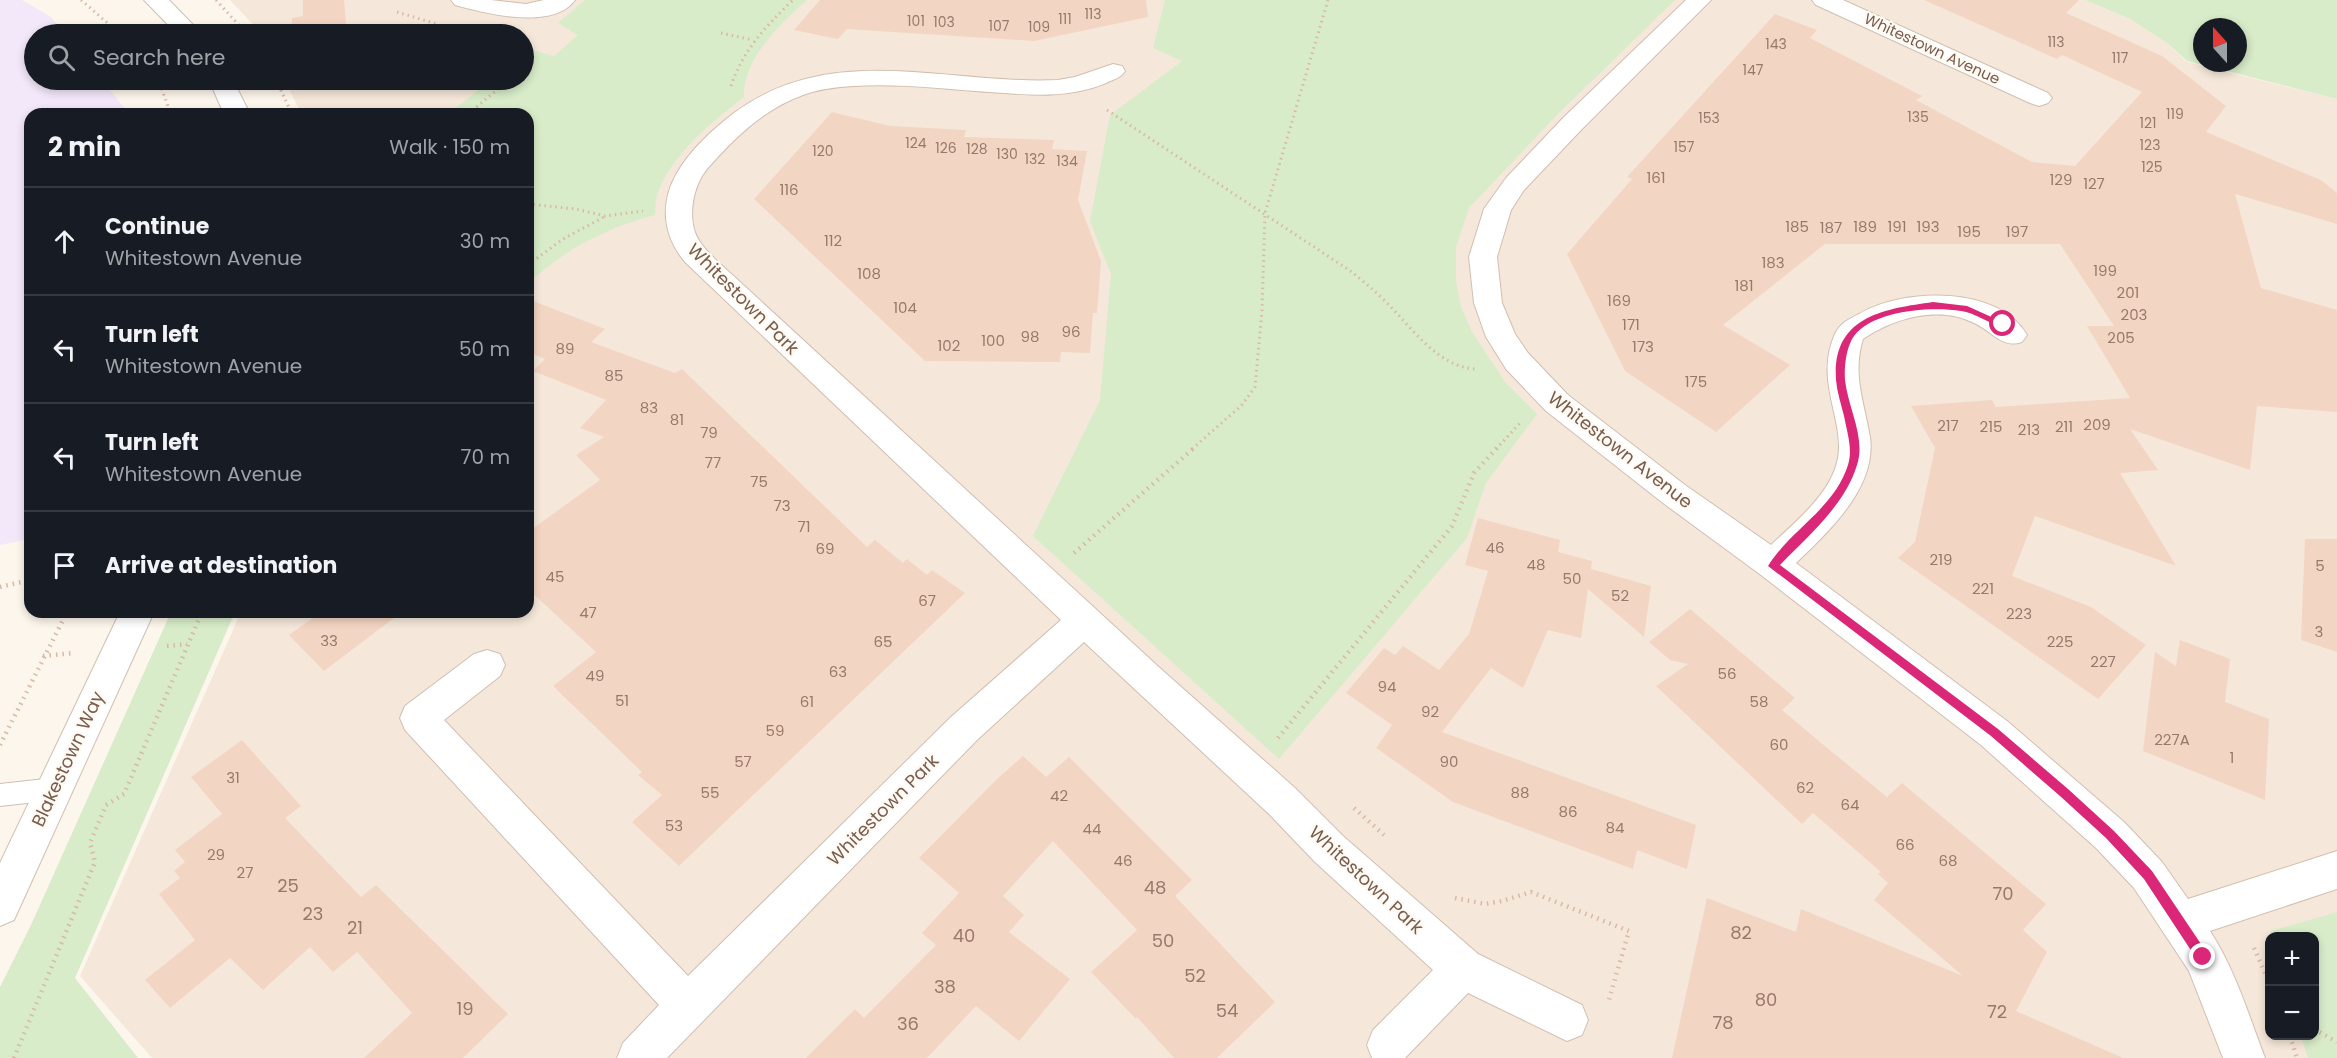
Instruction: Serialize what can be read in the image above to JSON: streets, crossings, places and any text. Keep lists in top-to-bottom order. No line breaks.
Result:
{"streets":{"street":["Whitestown Avenue","Whitestown Park","Blakestown Way"]},"house_numbers":["113","111","101","103","107","109","113","143","117","147","119","135","153","121","124","123","157","126","128","120","130","132","134","125","161","129","127","116","185","189","191","193","187","195","197","112","183","199","108","181","201","169","104","203","171","96","98","205","100","102","173","89","85","175","83","81","209","217","215","211","213","79","77","75","73","71","46","69","219","48","5","45","50","221","52","67","47","223","3","33","65","225","227","63","56","49","94","51","61","58","92","59","227A","60","1","57","90","31","62","55","88","42","64","86","53","84","44","66","29","46","68","27","25","48","70","23","21","82","40","50","52","38","80","19","54","72","78","36"],"north":"top","page":{"search":"Search here","heading":["2 min","Walk · 150 m"],"list":[["Continue","Whitestown Avenue","30 m"],["Turn left","Whitestown Avenue","50 m"],["Turn left","Whitestown Avenue","70 m"],"Arrive at destination"],"map_buttons":["+","−"]}}
